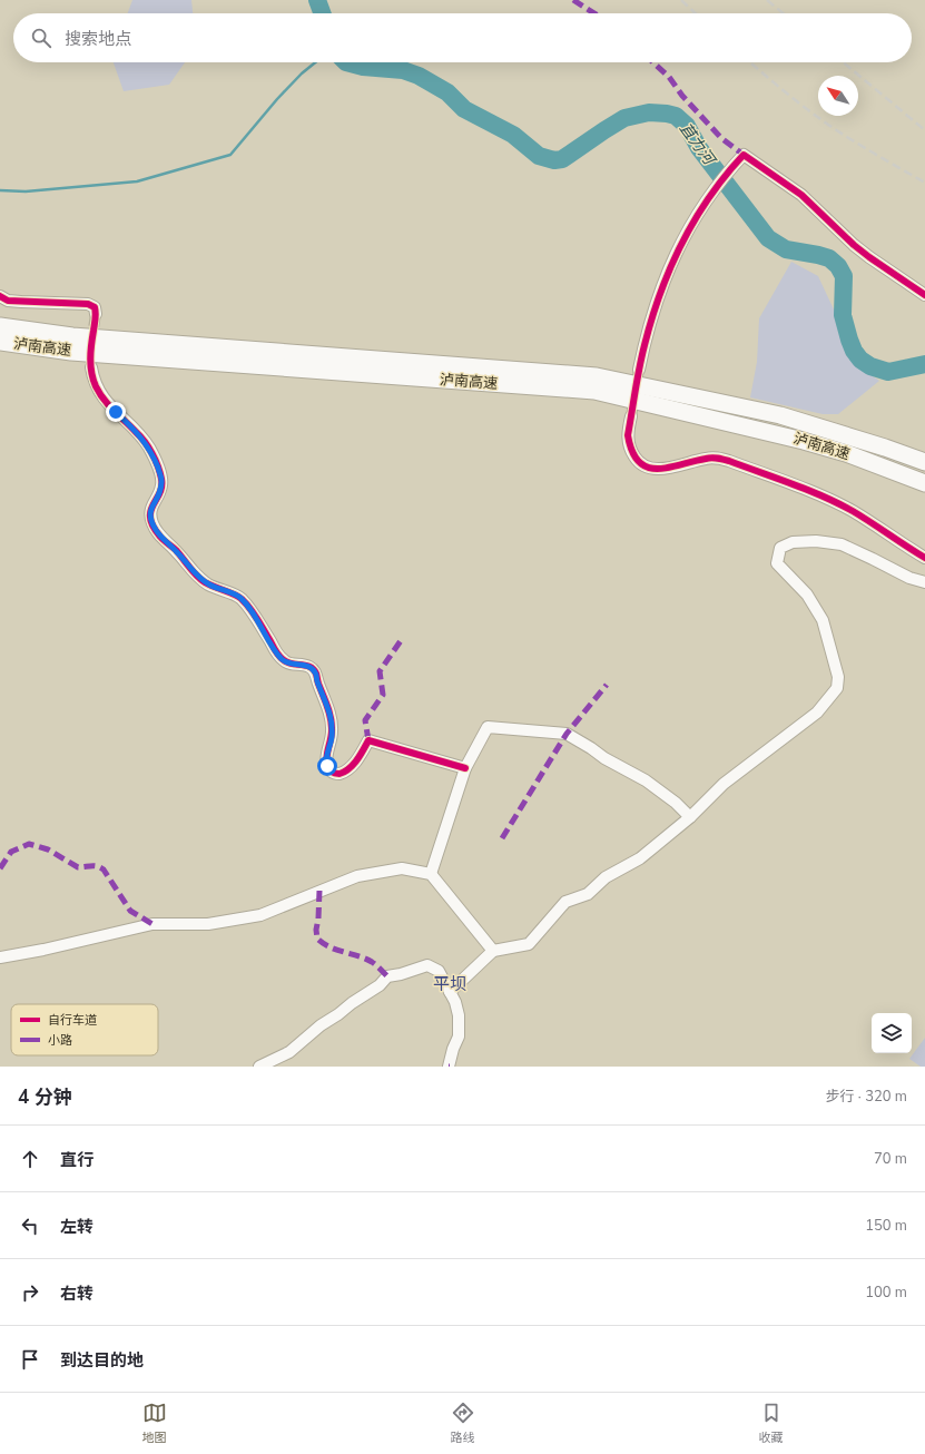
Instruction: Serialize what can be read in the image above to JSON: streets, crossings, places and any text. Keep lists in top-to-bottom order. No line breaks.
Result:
{"streets":{"highway":["泸南高速"]},"districts":["平坝"],"water":["苴力河"],"legend":["自行车道","小路"],"north":"top left","page":{"search":"搜索地点","heading":["4 分钟","步行 · 320 m"],"list":[["直行","70 m"],["左转","150 m"],["右转","100 m"],"到达目的地"],"nav":["地图","路线","收藏"]}}
